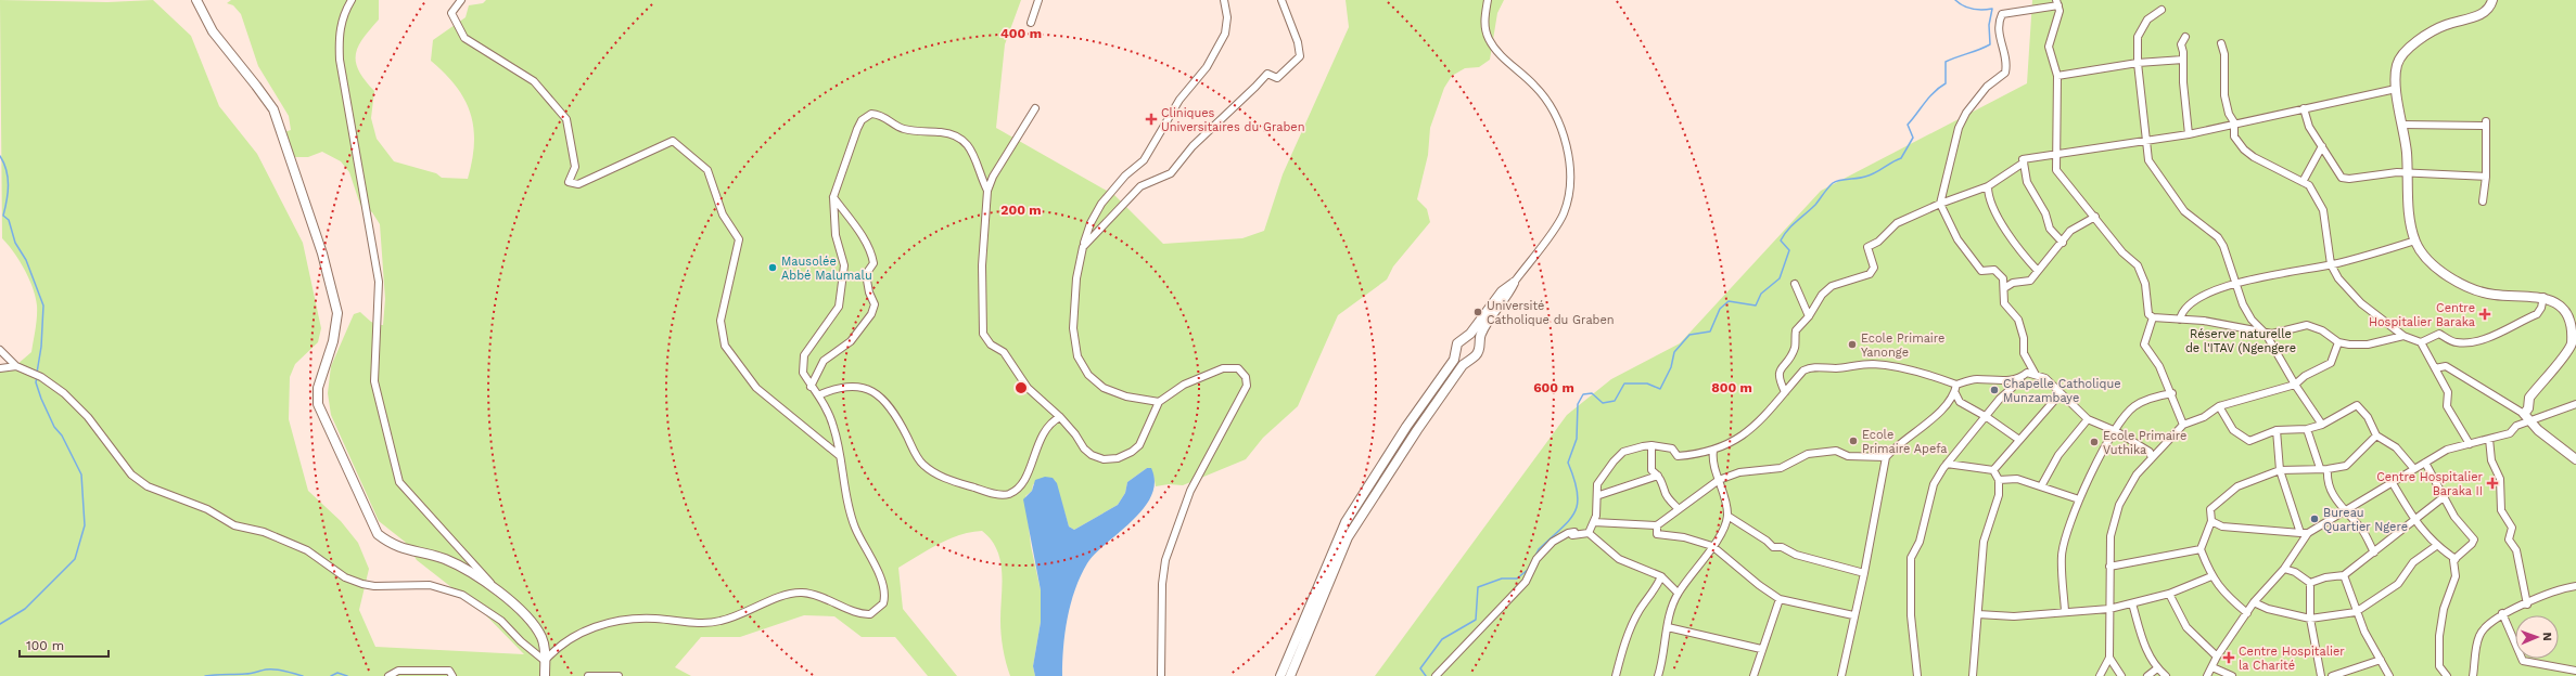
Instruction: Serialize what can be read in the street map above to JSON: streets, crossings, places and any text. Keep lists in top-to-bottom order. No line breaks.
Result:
{"parks":["Réserve naturelle de l'ITAV (Ngengere"],"places":{"health":["Cliniques Universitaires du Graben","Centre Hospitalier Baraka","Centre Hospitalier Baraka II","Centre Hospitalier la Charité"],"other":["Mausolée Abbé Malumalu","Université Catholique du Graben","Ecole Primaire Yanonge","Chapelle Catholique Munzambaye","Ecole Primaire Apefa","Ecole Primaire Vuthika","Bureau Quartier Ngere"]},"scale_bar":"100 m","north":"right","rings":["400 m","200 m","600 m","800 m"]}
